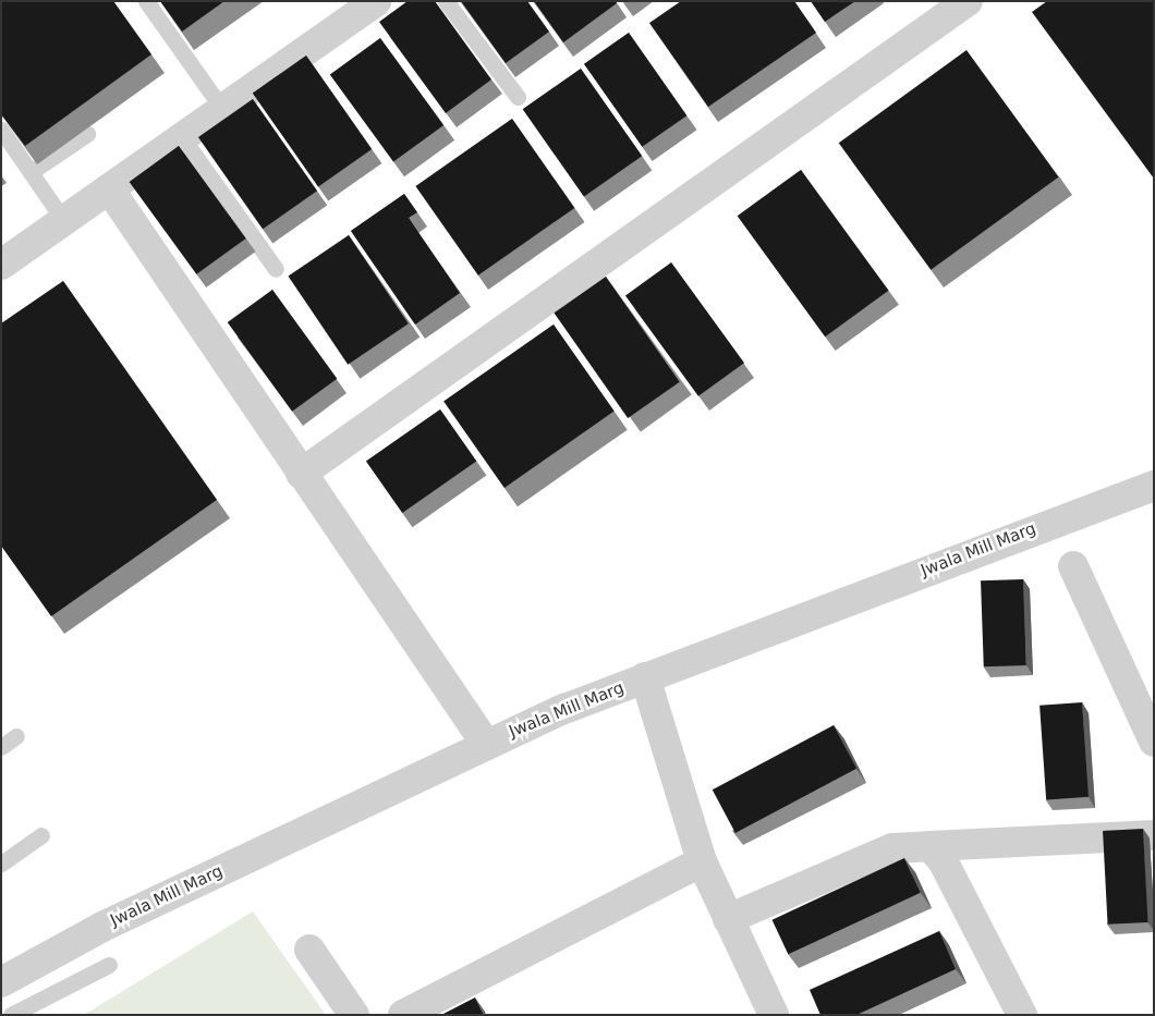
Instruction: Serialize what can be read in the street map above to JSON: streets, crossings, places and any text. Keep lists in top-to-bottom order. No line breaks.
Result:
{"streets":{"street":["Jwala Mill Marg"]}}
